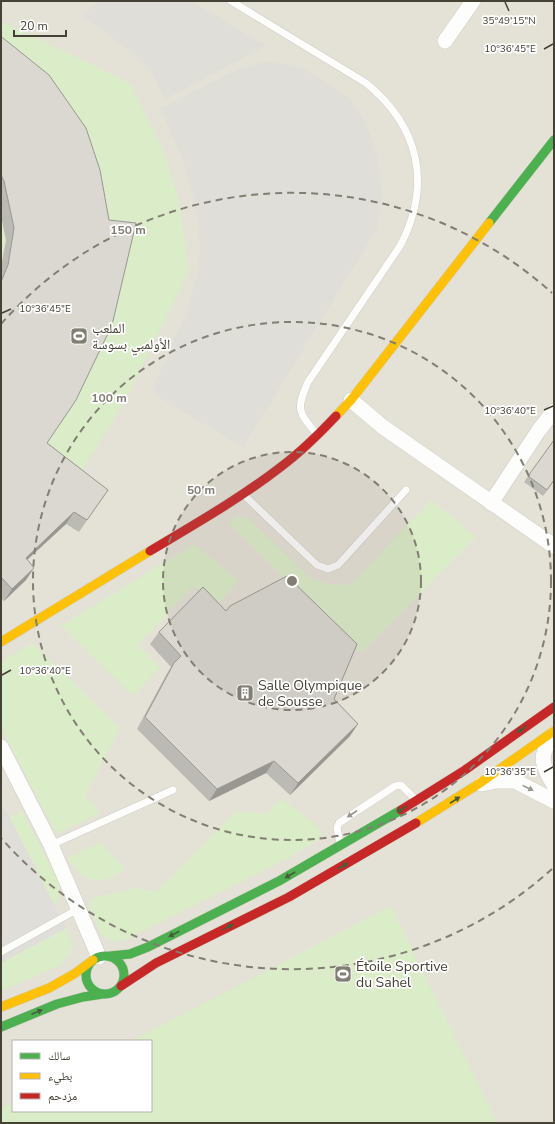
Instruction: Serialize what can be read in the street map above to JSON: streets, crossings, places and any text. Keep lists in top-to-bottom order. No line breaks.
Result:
{"places":{"sports":["الملعب الأولمبي بسوسة","Étoile Sportive du Sahel"],"building":["Salle Olympique de Sousse"]},"legend":["سالك","بطيء","مزدحم"],"scale_bar":"20 m","coordinates":["35°49'15\"N","10°36'45\"E","10°36'40\"E","10°36'35\"E"],"rings":["150 m","100 m","50 m"]}
